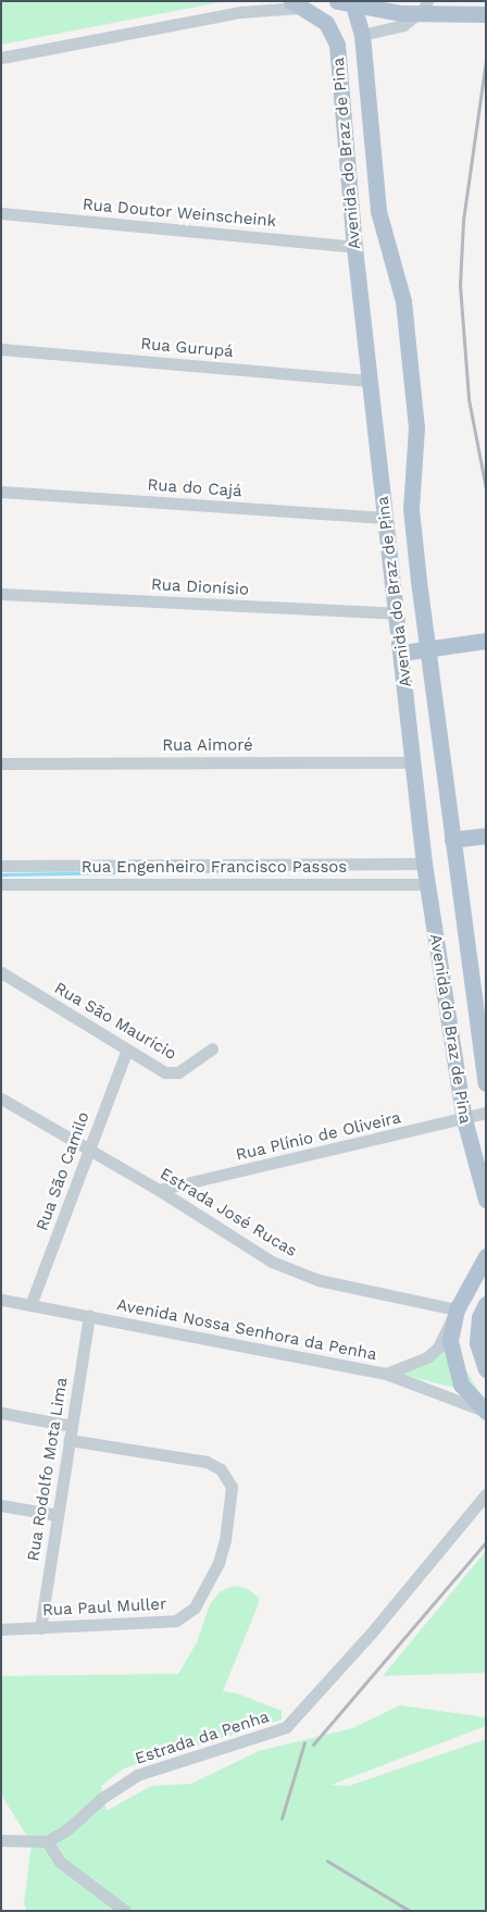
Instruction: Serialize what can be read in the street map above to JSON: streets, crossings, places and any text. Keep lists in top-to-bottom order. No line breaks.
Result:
{"streets":{"main road":["Avenida do Braz de Pina"],"street":["Rua Doutor Weinscheink","Rua Gurupá","Rua do Cajá","Rua Dionísio","Rua Aimoré","Rua Engenheiro Francisco Passos","Rua São Maurício","Rua Plínio de Oliveira","Rua São Camilo","Estrada José Rucas","Avenida Nossa Senhora da Penha","Rua Rodolfo Mota Lima","Rua Paul Muller","Estrada da Penha"]},"crossings":[["Avenida do Braz de Pina","Rua Doutor Weinscheink"],["Avenida do Braz de Pina","Rua Gurupá"],["Avenida do Braz de Pina","Rua do Cajá"],["Avenida do Braz de Pina","Rua Dionísio"],["Avenida do Braz de Pina","Rua Aimoré"],["Avenida do Braz de Pina","Rua Engenheiro Francisco Passos"],["Avenida do Braz de Pina","Rua Plínio de Oliveira"],["Rua São Maurício","Rua São Camilo"],["Rua Plínio de Oliveira","Estrada José Rucas"],["Rua São Camilo","Estrada José Rucas"],["Rua São Camilo","Avenida Nossa Senhora da Penha"],["Estrada José Rucas","Avenida Nossa Senhora da Penha"],["Avenida Nossa Senhora da Penha","Rua Rodolfo Mota Lima"],["Rua Rodolfo Mota Lima","Rua Paul Muller"]]}
